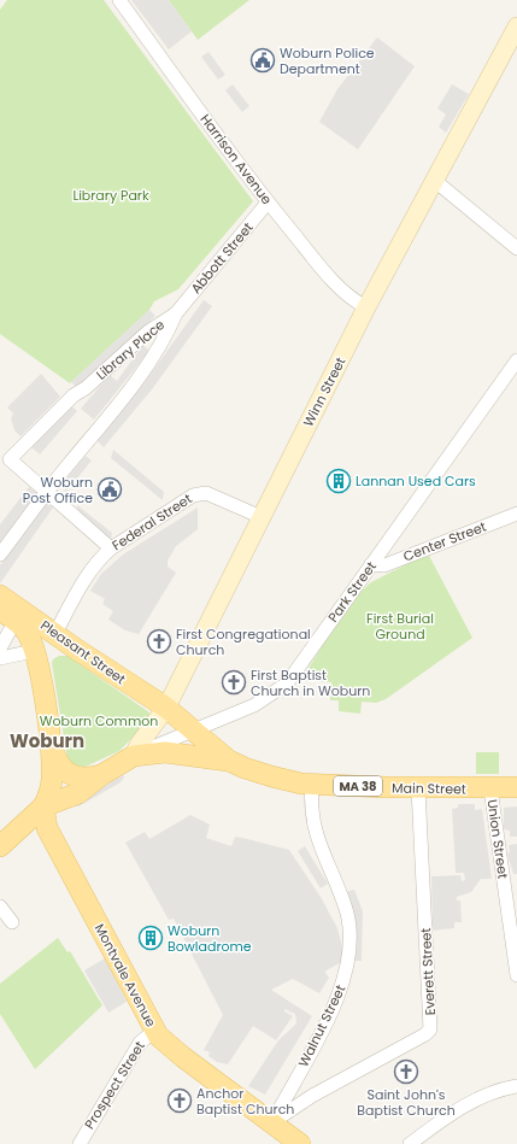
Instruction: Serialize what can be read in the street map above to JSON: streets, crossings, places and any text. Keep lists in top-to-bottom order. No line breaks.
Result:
{"streets":{"main road":["Winn Street","Pleasant Street","MA 38","Main Street","Montvale Avenue"],"street":["Harrison Avenue","Abbott Street","Library Place","Federal Street","Center Street","Park Street","Union Street","Everett Street","Walnut Street","Prospect Street"]},"crossings":[["Harrison Avenue","Abbott Street"],["Harrison Avenue","Winn Street"],["Abbott Street","Library Place"],["Winn Street","Federal Street"],["Winn Street","Park Street"],["Winn Street","Pleasant Street"],["Winn Street","Main Street"],["Federal Street","Pleasant Street"],["Center Street","Park Street"],["Park Street","Main Street"],["Pleasant Street","MA 38"],["Pleasant Street","Main Street"],["MA 38","Main Street"],["MA 38","Montvale Avenue"],["Main Street","Union Street"],["Main Street","Everett Street"],["Main Street","Montvale Avenue"],["Main Street","Walnut Street"],["Everett Street","Montvale Avenue"],["Everett Street","Walnut Street"],["Montvale Avenue","Walnut Street"],["Montvale Avenue","Prospect Street"]],"districts":["Woburn"],"parks":["Library Park","First Burial Ground","Woburn Common"],"places":{"public building":["Woburn Police Department","Woburn Post Office"],"building":["Lannan Used Cars","Woburn Bowladrome"],"church":["First Congregational Church","First Baptist Church in Woburn","Saint John's Baptist Church","Anchor Baptist Church"]}}
